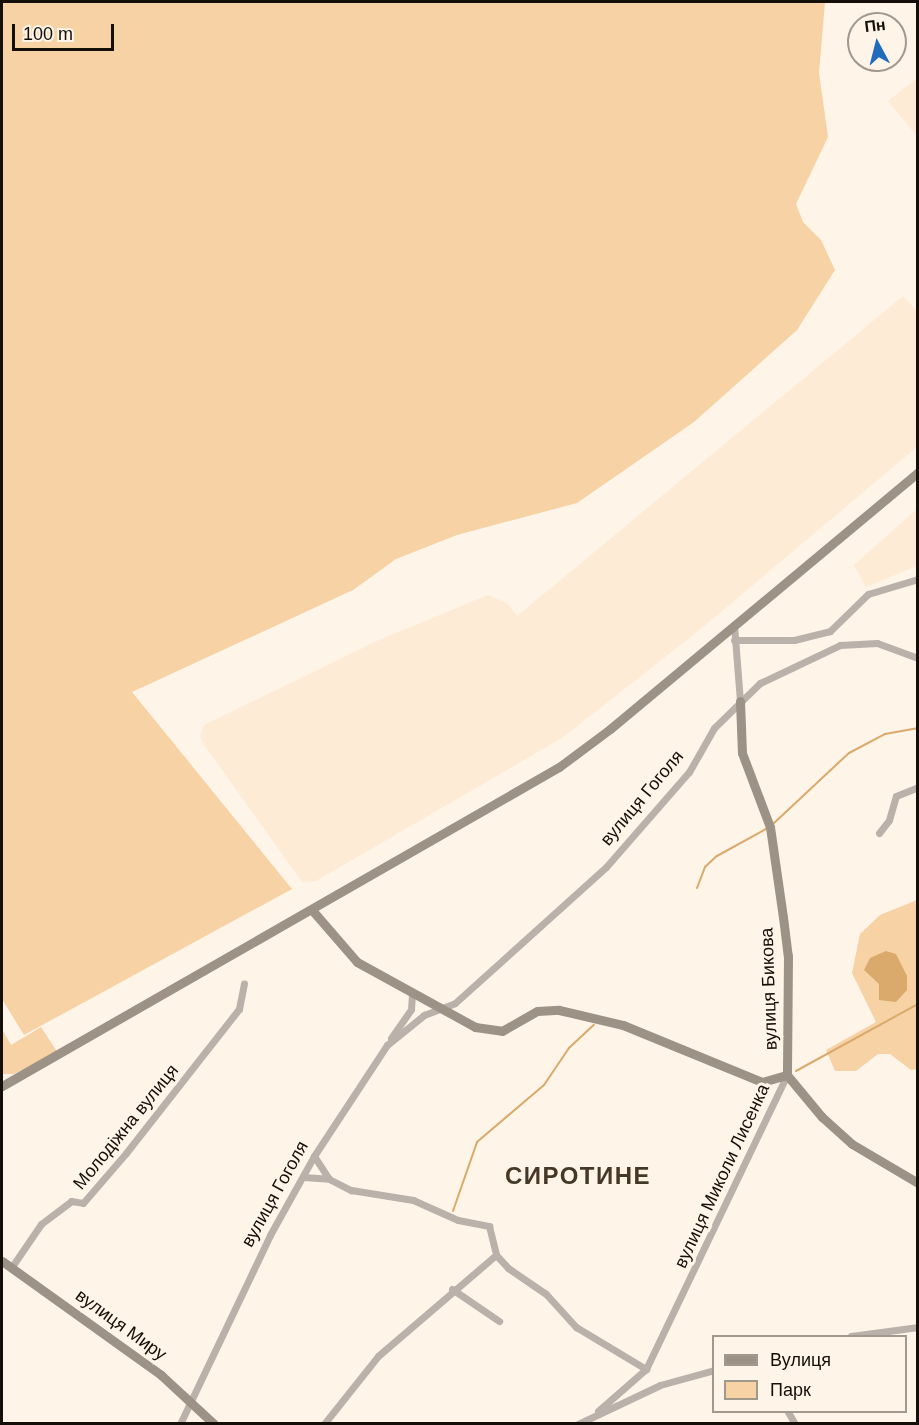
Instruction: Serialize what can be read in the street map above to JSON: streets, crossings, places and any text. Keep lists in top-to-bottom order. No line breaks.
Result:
{"streets":{"street":["вулиця Гоголя","вулиця Бикова","Молодіжна вулиця","вулиця Миколи Лисенка","вулиця Миру"]},"crossings":[["вулиця Гоголя","вулиця Бикова"],["вулиця Гоголя","вулиця Миколи Лисенка"],["вулиця Гоголя","вулиця Миру"],["вулиця Бикова","вулиця Миколи Лисенка"],["Молодіжна вулиця","вулиця Миру"]],"districts":["СИРОТИНЕ"],"legend":["Вулиця","Парк"],"scale_bar":"100 m","north":"top"}
